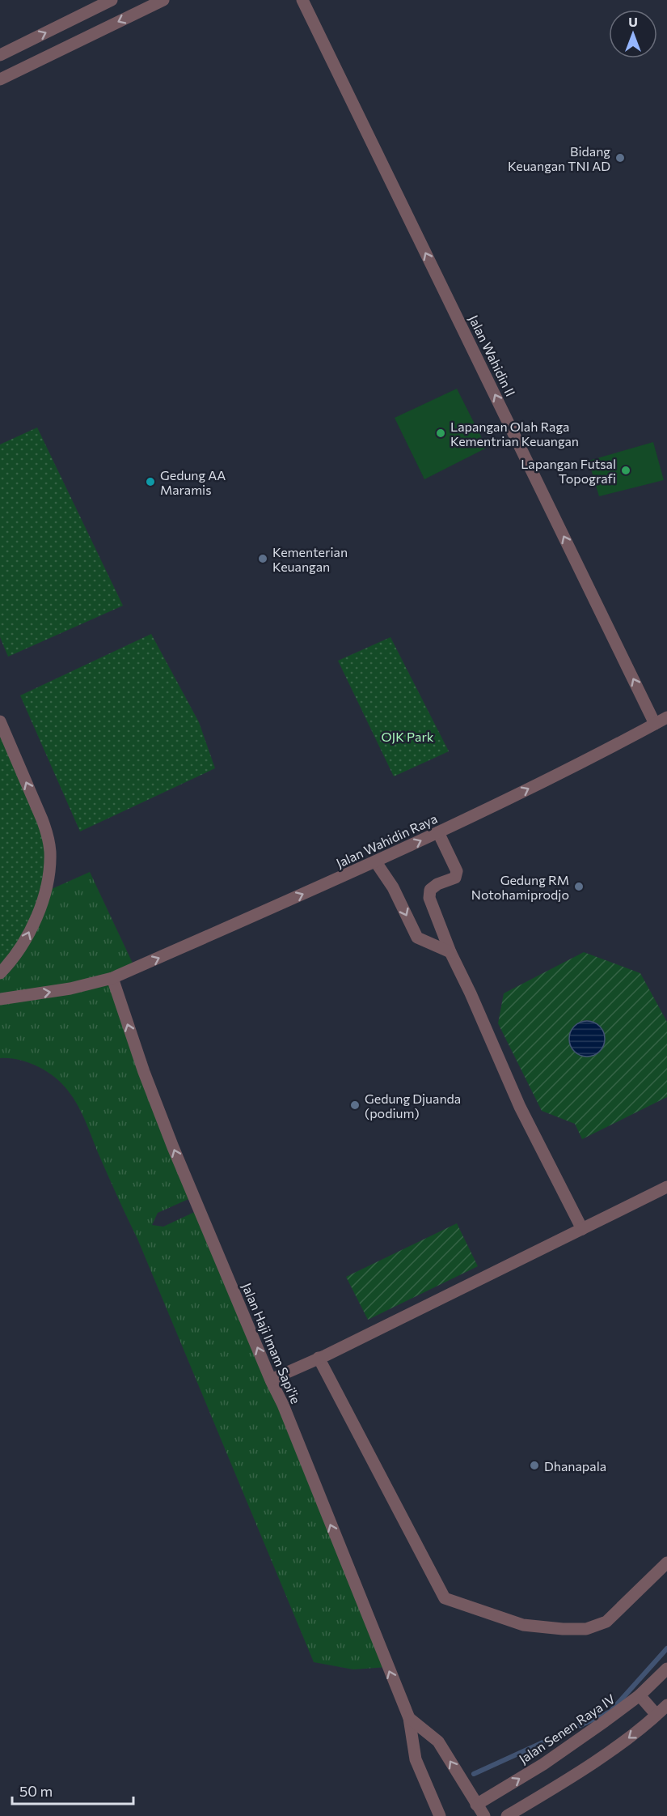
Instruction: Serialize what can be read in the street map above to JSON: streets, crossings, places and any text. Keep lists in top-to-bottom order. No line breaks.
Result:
{"streets":{"street":["Jalan Wahidin II","Jalan Wahidin Raya","Jalan Haji Imam Sapi'ie","Jalan Senen Raya IV"]},"crossings":[["Jalan Wahidin II","Jalan Wahidin Raya"],["Jalan Wahidin Raya","Jalan Haji Imam Sapi'ie"],["Jalan Haji Imam Sapi'ie","Jalan Senen Raya IV"]],"one_way":["Jalan Wahidin II","Jalan Wahidin Raya","Jalan Haji Imam Sapi'ie"],"parks":["OJK Park"],"places":["Bidang Keuangan TNI AD","Lapangan Olah Raga Kementrian Keuangan","Lapangan Futsal Topografi","Gedung AA Maramis","Kementerian Keuangan","Gedung RM Notohamiprodjo","Gedung Djuanda (podium)","Dhanapala"],"scale_bar":"50 m","north":"top"}
